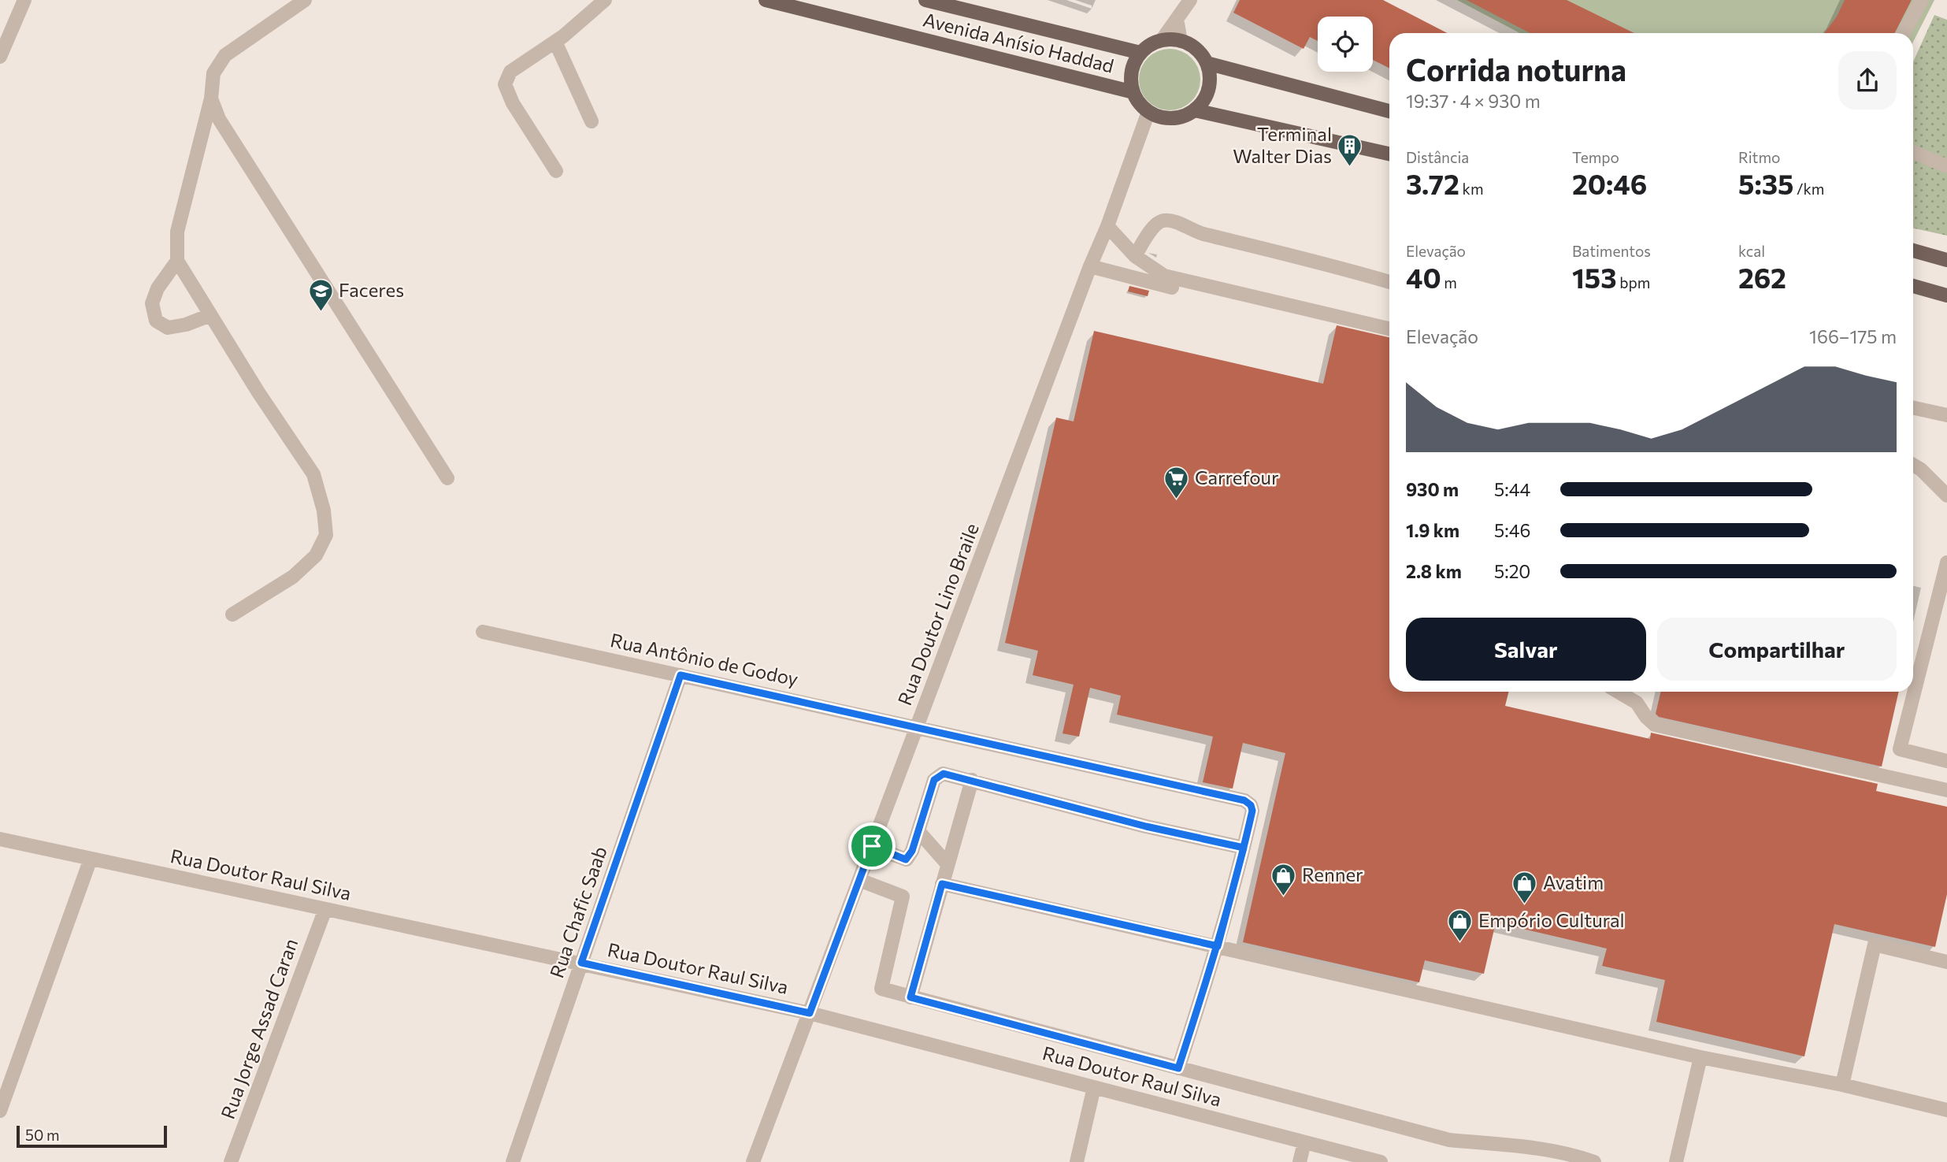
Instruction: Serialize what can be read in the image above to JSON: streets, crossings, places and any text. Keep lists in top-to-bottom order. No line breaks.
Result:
{"streets":{"main road":["Avenida Anísio Haddad"],"street":["Rua Doutor Lino Braile","Rua Antônio de Godoy","Rua Doutor Raul Silva","Rua Chafic Saab","Rua Jorge Assad Caran"]},"crossings":[["Avenida Anísio Haddad","Rua Doutor Lino Braile"],["Rua Doutor Lino Braile","Rua Antônio de Godoy"],["Rua Doutor Lino Braile","Rua Doutor Raul Silva"],["Rua Antônio de Godoy","Rua Chafic Saab"],["Rua Doutor Raul Silva","Rua Chafic Saab"],["Rua Doutor Raul Silva","Rua Jorge Assad Caran"]],"places":{"building":["Terminal Walter Dias"],"school or university":["Faceres"],"supermarket":["Carrefour"],"shop":["Renner","Avatim","Empório Cultural"]},"scale_bar":"50 m","page":{"heading":["Corrida noturna","19:37 · 4 × 930 m"],"stats":[["Distância","3.72 km"],["Tempo","20:46"],["Ritmo","5:35 /km"],["Elevação","40 m"],["Batimentos","153 bpm"],["kcal","262"]],"chart":["Elevação","166–175 m"],"list":[{"name":"930 m","note":"5:44"},{"name":"1.9 km","note":"5:46"},{"name":"2.8 km","note":"5:20"}],"buttons":["Salvar","Compartilhar"],"scale":"50 m"}}
